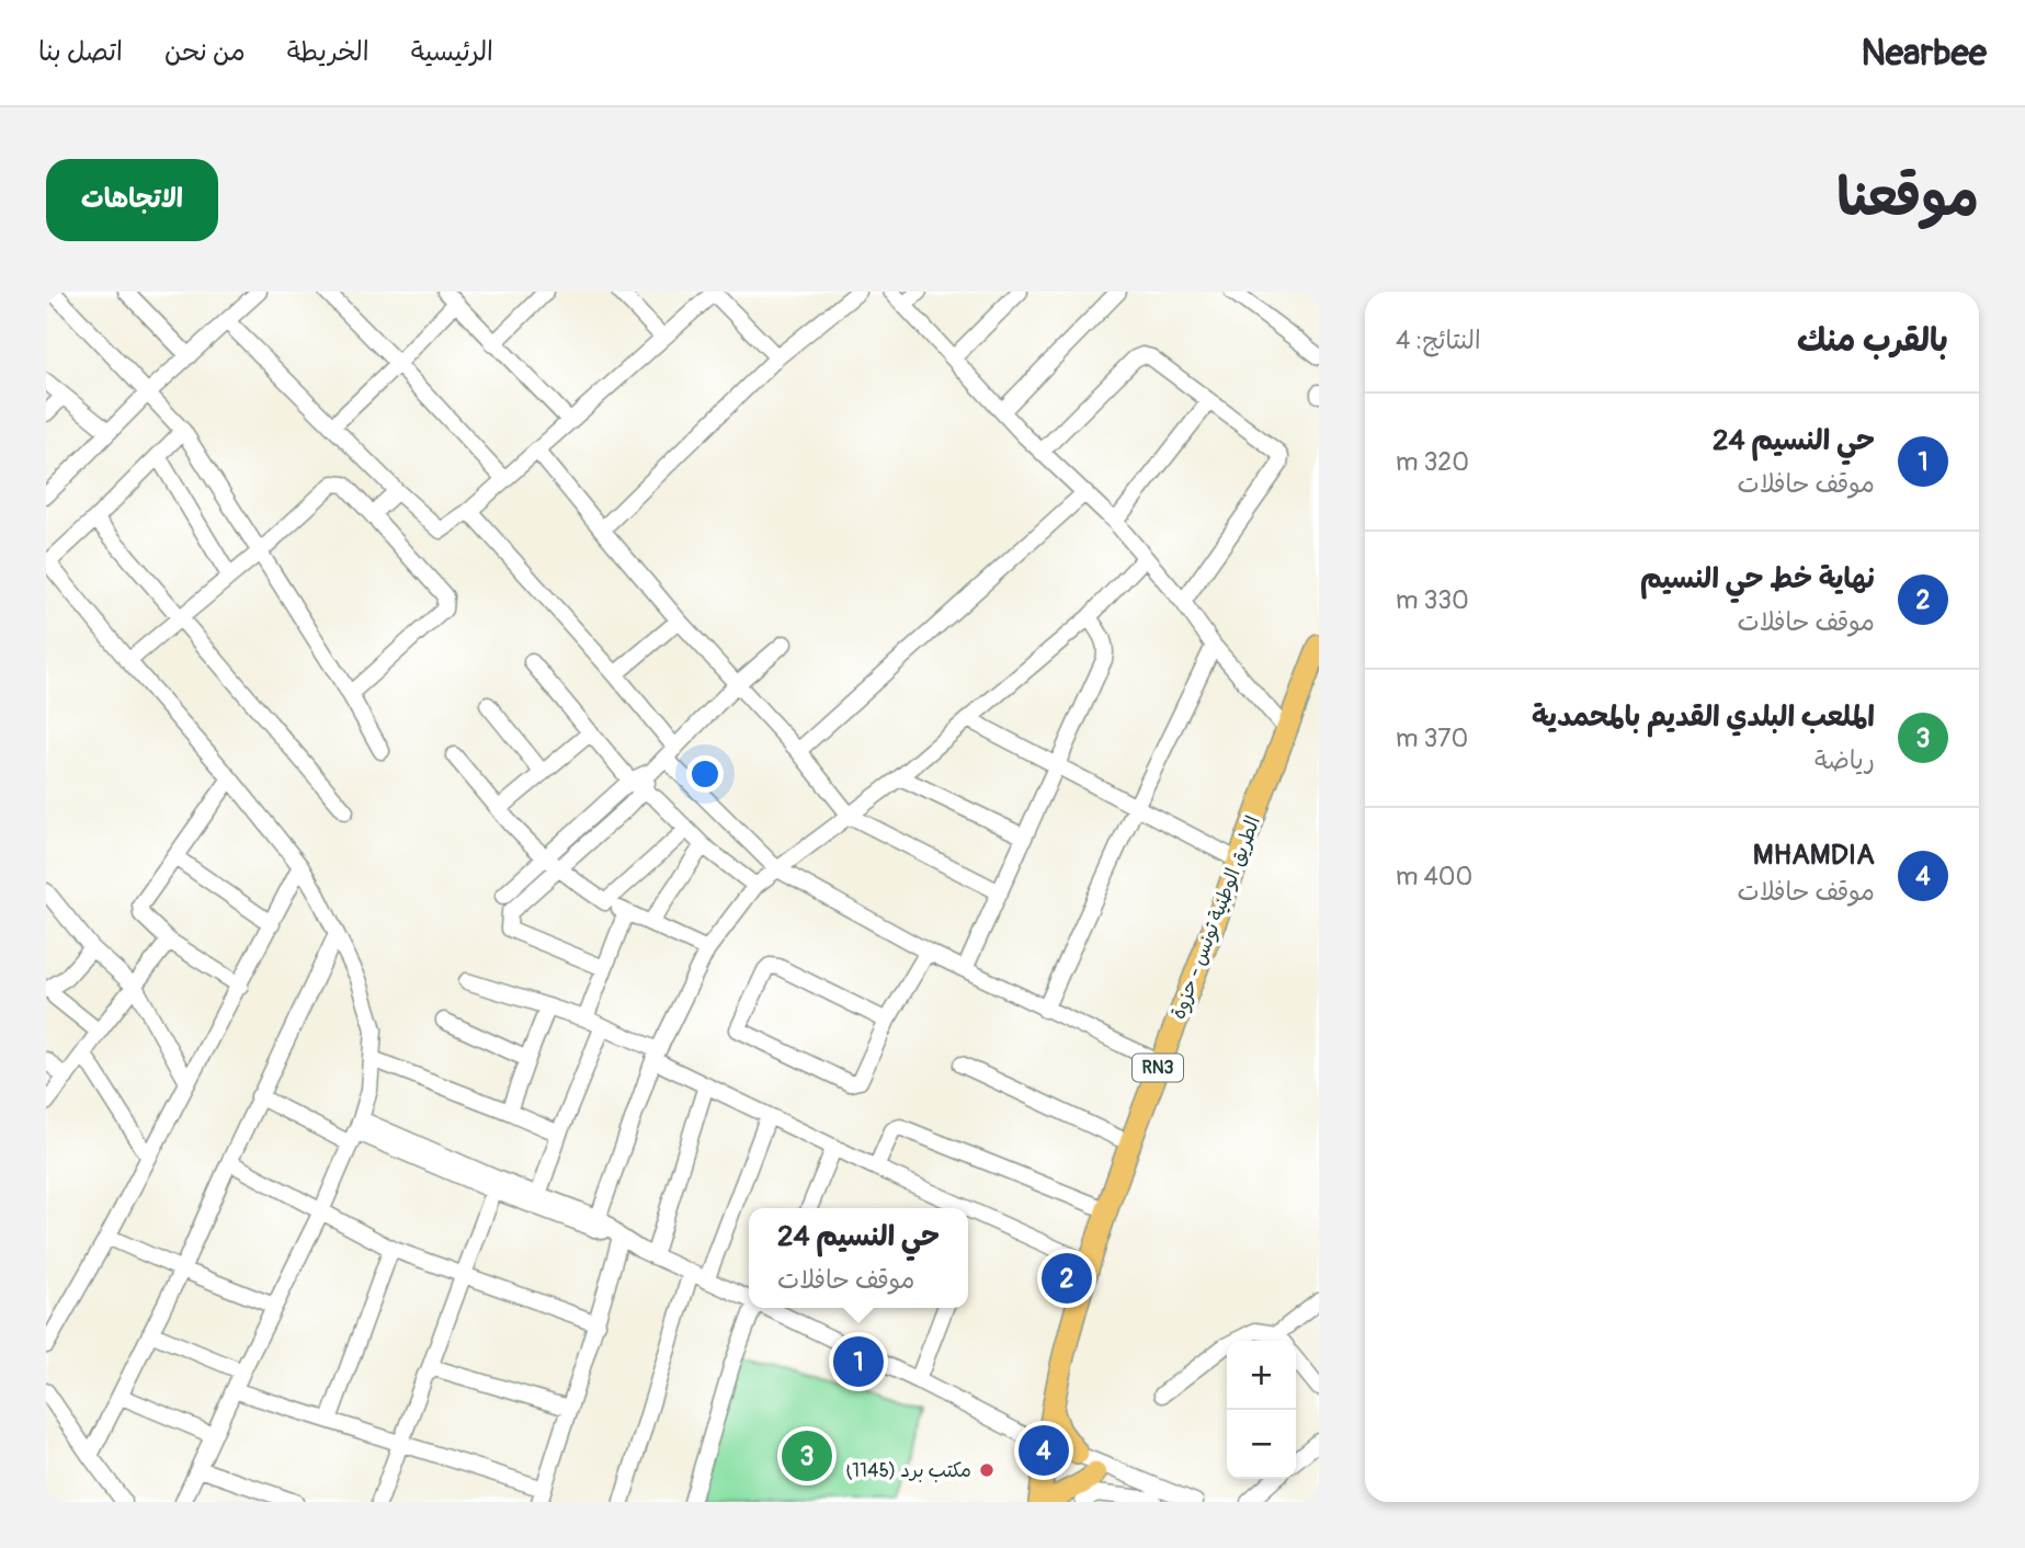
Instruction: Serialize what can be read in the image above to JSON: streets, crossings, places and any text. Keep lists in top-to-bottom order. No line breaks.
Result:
{"streets":{"main road":["الطريق الوطنية تونس - حزوة","RN3"]},"places":["مكتب برد (1145)"],"page":{"header":"Nearbee","nav":["الرئيسية","الخريطة","من نحن","اتصل بنا"],"title":"موقعنا","buttons":"الاتجاهات","heading":["بالقرب منك","النتائج: 4"],"list":[{"mark":"1","name":"حي النسيم 24","note":"موقف حافلات","value":"320 m"},{"mark":"2","name":"نهاية خط حي النسيم","note":"موقف حافلات","value":"330 m"},{"mark":"3","name":"الملعب البلدي القديم بالمحمدية","note":"رياضة","value":"370 m"},{"mark":"4","name":"MHAMDIA","note":"موقف حافلات","value":"400 m"}],"popup":["حي النسيم 24","موقف حافلات"],"pins":["2","1","4","3"],"map_buttons":["+","−"]}}
